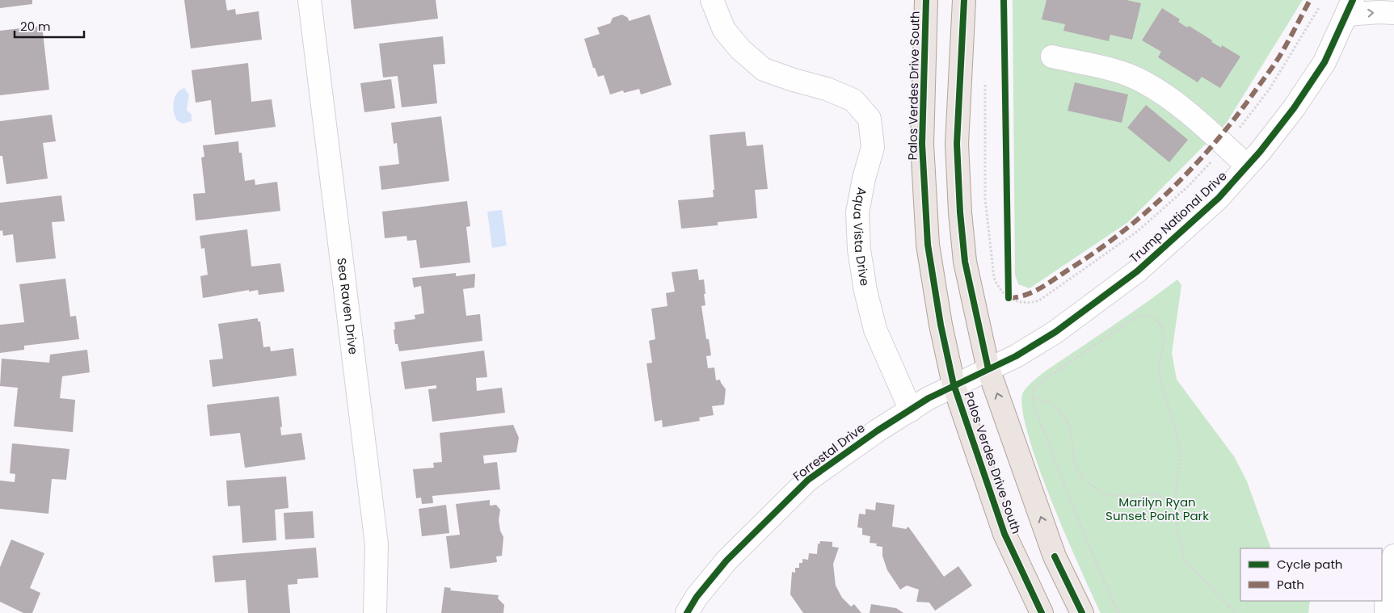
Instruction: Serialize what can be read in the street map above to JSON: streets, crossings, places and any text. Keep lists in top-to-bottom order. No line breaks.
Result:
{"streets":{"main road":["Palos Verdes Drive South"],"street":["Trump National Drive","Aqua Vista Drive","Sea Raven Drive","Forrestal Drive"]},"crossings":[["Palos Verdes Drive South","Trump National Drive"],["Palos Verdes Drive South","Forrestal Drive"],["Trump National Drive","Forrestal Drive"],["Aqua Vista Drive","Forrestal Drive"]],"parks":["Marilyn Ryan Sunset Point Park"],"legend":["Cycle path","Path"],"scale_bar":"20 m"}
